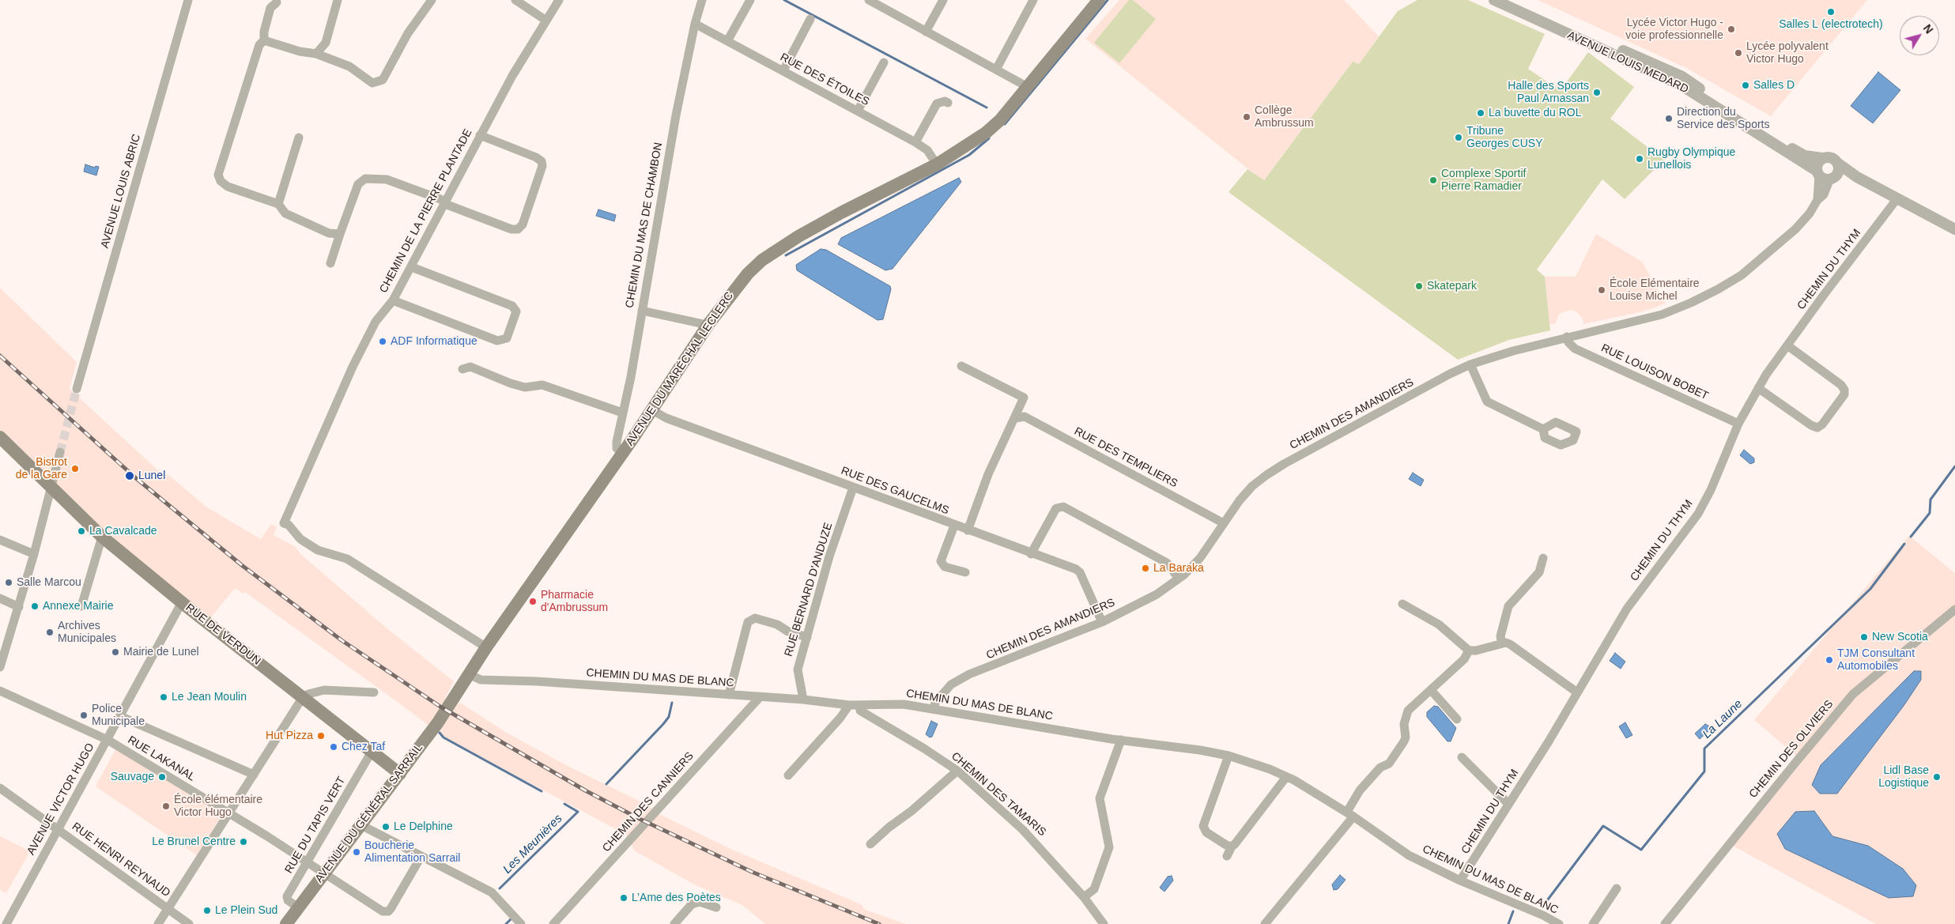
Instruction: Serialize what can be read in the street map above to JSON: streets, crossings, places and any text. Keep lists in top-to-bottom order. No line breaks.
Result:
{"streets":{"main road":["AVENUE DU MARÉCHAL LECLERC","RUE DE VERDUN","AVENUE DU GÉNÉRAL SARRAIL"],"street":["AVENUE LOUIS MEDARD","RUE DES ÉTOILES","AVENUE LOUIS ABRIC","CHEMIN DE LA PIERRE PLANTADE","CHEMIN DU MAS DE CHAMBON","CHEMIN DU THYM","RUE LOUISON BOBET","CHEMIN DES AMANDIERS","RUE DES TEMPLIERS","RUE DES GAUCELMS","RUE BERNARD D'ANDUZE","CHEMIN DU MAS DE BLANC","CHEMIN DES OLIVIERS","RUE LAKANAL","CHEMIN DES TAMARIS","AVENUE VICTOR HUGO","CHEMIN DES CANNIERS","RUE DU TAPIS VERT","RUE HENRI REYNAUD"]},"crossings":[["AVENUE LOUIS MEDARD","CHEMIN DES AMANDIERS"],["RUE DES ÉTOILES","CHEMIN DU MAS DE CHAMBON"],["RUE DES ÉTOILES","AVENUE DU MARÉCHAL LECLERC"],["CHEMIN DE LA PIERRE PLANTADE","AVENUE DU MARÉCHAL LECLERC"],["CHEMIN DU MAS DE CHAMBON","AVENUE DU MARÉCHAL LECLERC"],["CHEMIN DU THYM","RUE LOUISON BOBET"],["CHEMIN DU THYM","CHEMIN DU MAS DE BLANC"],["AVENUE DU MARÉCHAL LECLERC","RUE DES GAUCELMS"],["AVENUE DU MARÉCHAL LECLERC","CHEMIN DU MAS DE BLANC"],["AVENUE DU MARÉCHAL LECLERC","AVENUE DU GÉNÉRAL SARRAIL"],["RUE LOUISON BOBET","CHEMIN DES AMANDIERS"],["CHEMIN DES AMANDIERS","RUE DES TEMPLIERS"],["CHEMIN DES AMANDIERS","RUE DES GAUCELMS"],["CHEMIN DES AMANDIERS","CHEMIN DU MAS DE BLANC"],["RUE DES GAUCELMS","RUE BERNARD D'ANDUZE"],["RUE BERNARD D'ANDUZE","CHEMIN DU MAS DE BLANC"],["RUE DE VERDUN","AVENUE VICTOR HUGO"],["RUE DE VERDUN","AVENUE DU GÉNÉRAL SARRAIL"],["RUE DE VERDUN","RUE DU TAPIS VERT"],["CHEMIN DU MAS DE BLANC","CHEMIN DES TAMARIS"],["CHEMIN DU MAS DE BLANC","CHEMIN DES CANNIERS"],["RUE LAKANAL","AVENUE VICTOR HUGO"],["RUE LAKANAL","AVENUE DU GÉNÉRAL SARRAIL"],["RUE LAKANAL","RUE DU TAPIS VERT"],["AVENUE VICTOR HUGO","RUE HENRI REYNAUD"],["AVENUE DU GÉNÉRAL SARRAIL","RUE DU TAPIS VERT"]],"water":["La Laune","Les Meunières"],"places":["Salles L (electrotech)","Lycée Victor Hugo - voie professionnelle","Lycée polyvalent Victor Hugo","Salles D","Halle des Sports Paul Arnassan","La buvette du ROL","Collège Ambrussum","Direction du Service des Sports","Tribune Georges CUSY","Rugby Olympique Lunellois","Complexe Sportif Pierre Ramadier","Skatepark","École Elémentaire Louise Michel","ADF Informatique","Bistrot de la Gare","Lunel","La Cavalcade","La Baraka","Salle Marcou","Pharmacie d'Ambrussum","Annexe Mairie","Archives Municipales","New Scotia","Mairie de Lunel","TJM Consultant Automobiles","Le Jean Moulin","Police Municipale","Hut Pizza","Chez Taf","Sauvage","Lidl Base Logistique","École élémentaire Victor Hugo","Le Delphine","Le Brunel Centre","Boucherie Alimentation Sarrail","L’Ame des Poètes","Le Plein Sud"],"north":"top right"}
